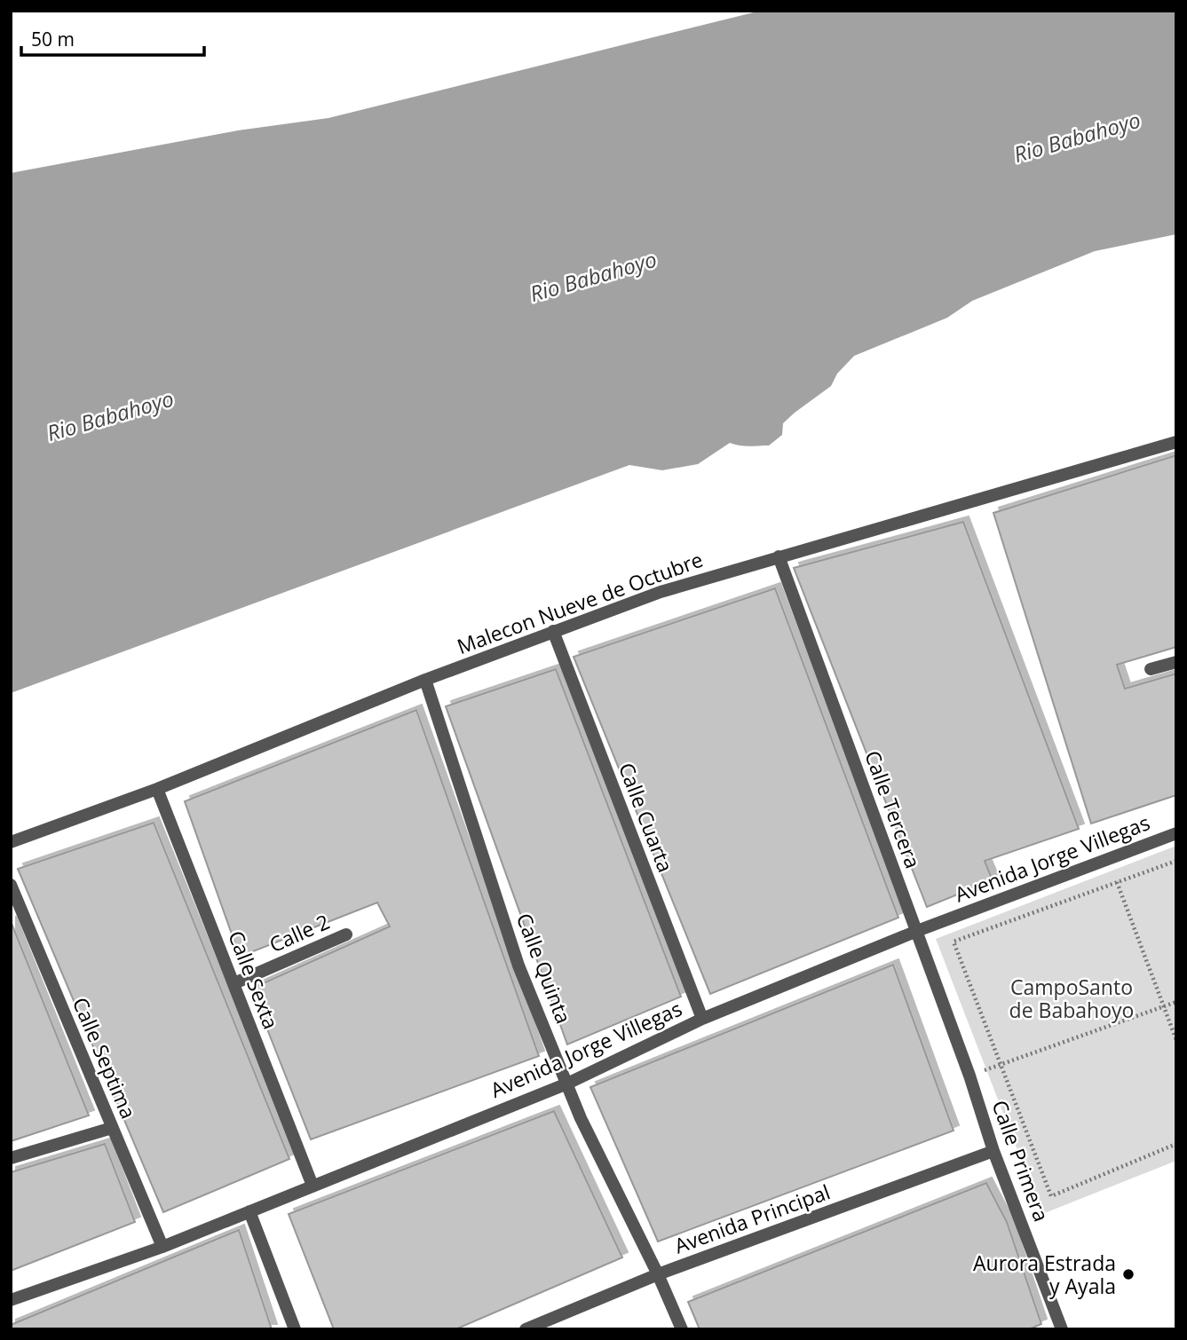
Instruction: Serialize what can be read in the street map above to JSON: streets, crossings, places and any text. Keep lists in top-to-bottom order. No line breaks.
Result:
{"streets":{"street":["Malecon Nueve de Octubre","Calle Tercera","Calle Cuarta","Avenida Jorge Villegas","Calle 2","Calle Quinta","Calle Sexta","Calle Septima","Calle Primera","Avenida Principal"]},"crossings":[["Malecon Nueve de Octubre","Calle Tercera"],["Malecon Nueve de Octubre","Calle Cuarta"],["Malecon Nueve de Octubre","Calle Quinta"],["Malecon Nueve de Octubre","Calle Sexta"],["Calle Tercera","Avenida Jorge Villegas"],["Calle Tercera","Calle Primera"],["Calle Cuarta","Avenida Jorge Villegas"],["Avenida Jorge Villegas","Calle Quinta"],["Avenida Jorge Villegas","Calle Sexta"],["Avenida Jorge Villegas","Calle Septima"],["Calle 2","Calle Sexta"],["Calle Quinta","Avenida Principal"],["Calle Primera","Avenida Principal"]],"water":["Rio Babahoyo"],"parks":["CampoSanto de Babahoyo"],"places":["Aurora Estrada y Ayala"],"scale_bar":"50 m"}
